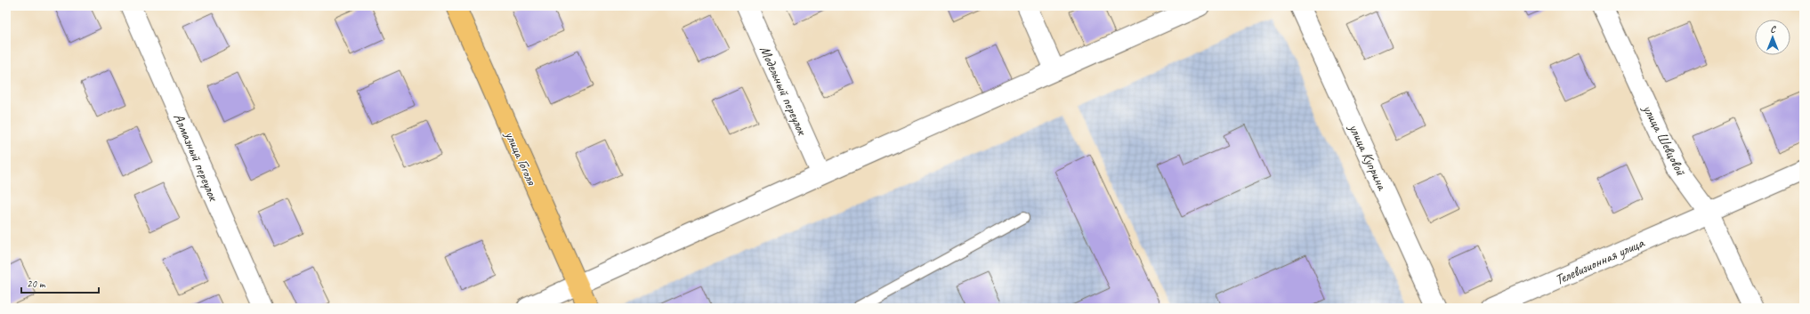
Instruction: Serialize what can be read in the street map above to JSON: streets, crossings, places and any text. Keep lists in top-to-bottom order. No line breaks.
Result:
{"streets":{"highway":["улица Гоголя"],"street":["Модельный переулок","улица Шевцовой","Алмазный переулок","улица Куприна","Телевизионная улица"]},"crossings":[["улица Шевцовой","Телевизионная улица"]],"scale_bar":"20 m","north":"top"}
